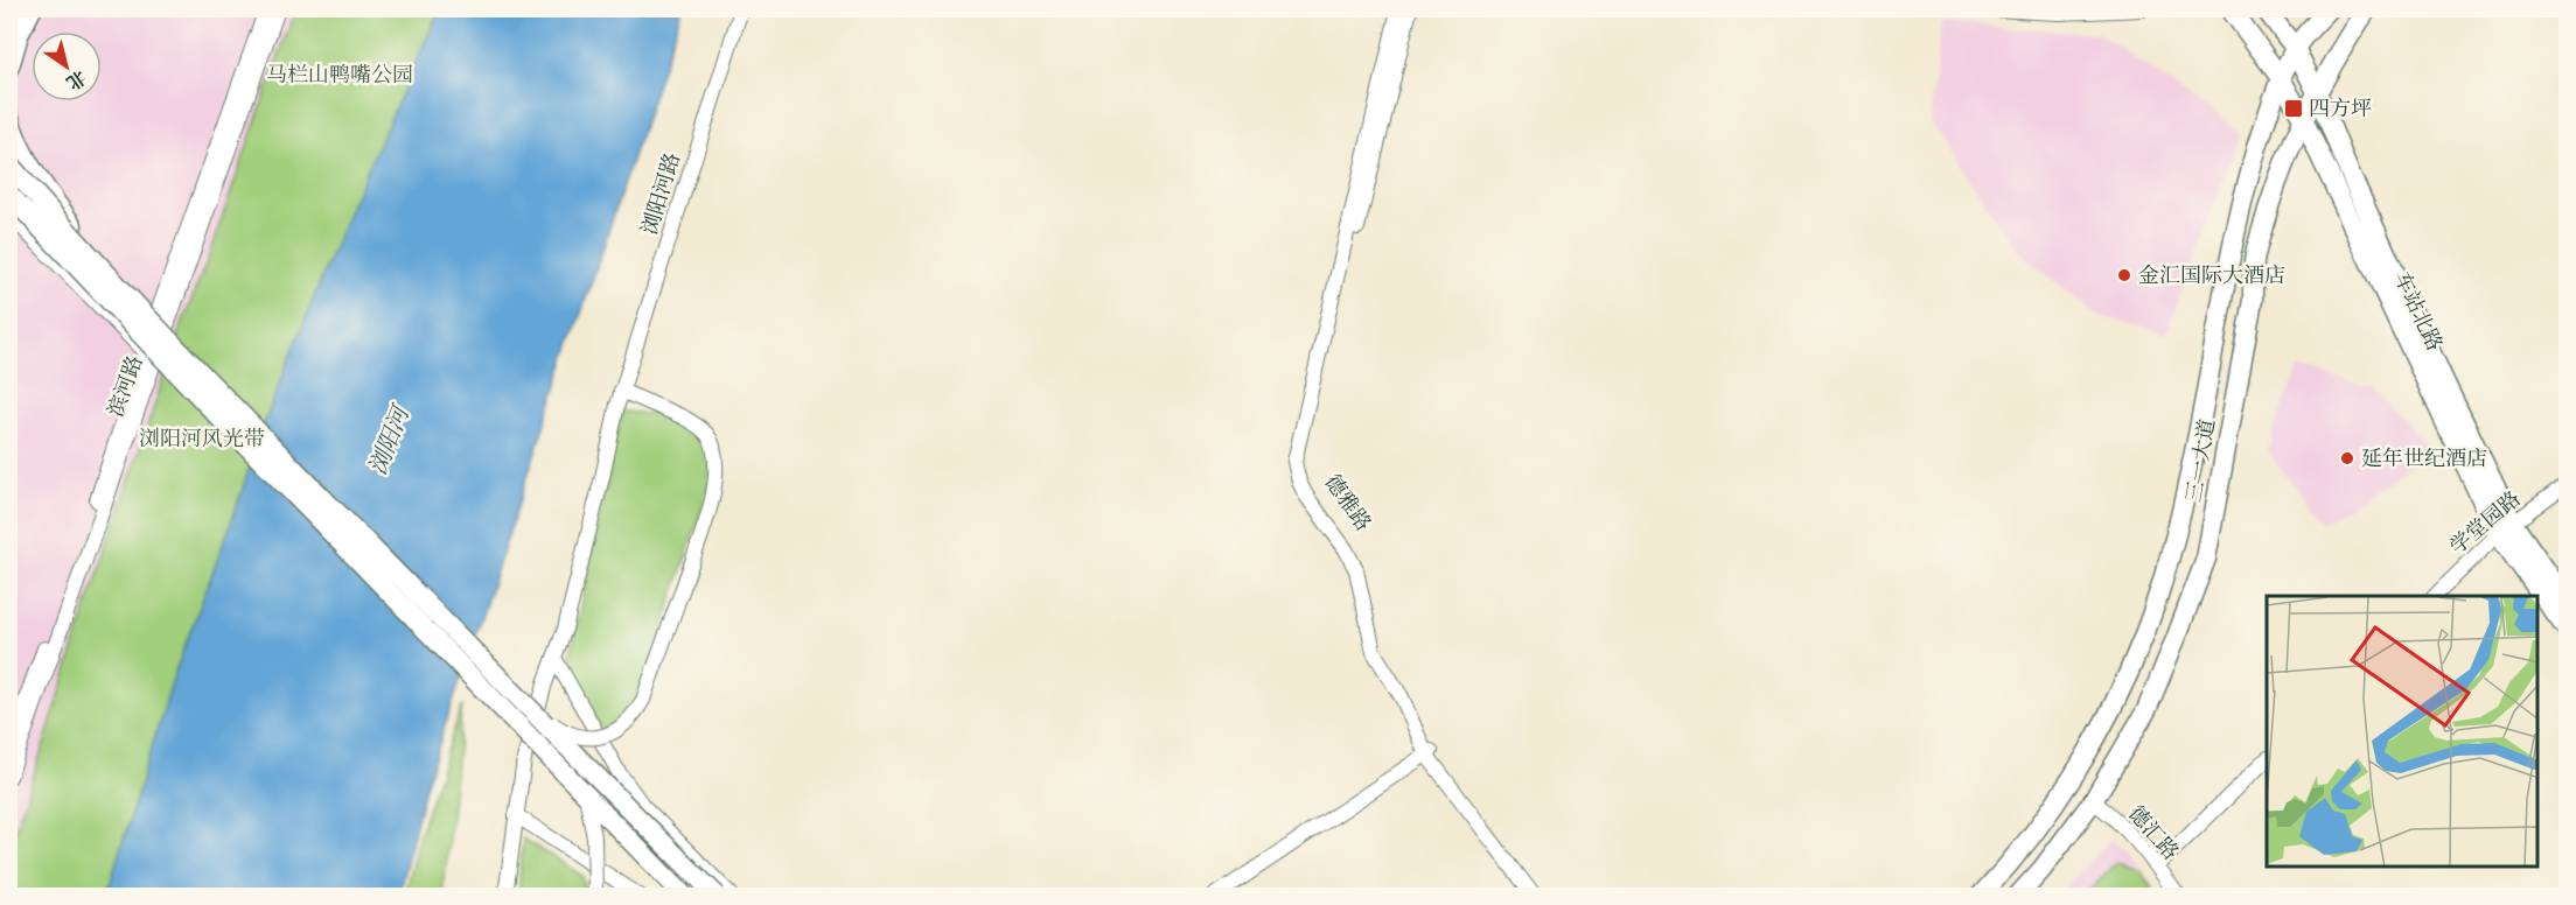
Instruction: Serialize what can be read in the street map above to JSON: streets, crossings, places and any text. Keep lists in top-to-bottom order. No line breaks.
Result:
{"streets":{"main road":["车站北路","三一大道"],"street":["浏阳河路","滨河路","德雅路","学堂园路","德汇路"]},"crossings":[["车站北路","三一大道"],["车站北路","学堂园路"],["三一大道","德汇路"]],"water":["浏阳河"],"parks":["马栏山鸭嘴公园","浏阳河风光带"],"places":{"transit":["四方坪"],"other":["金汇国际大酒店","延年世纪酒店"]},"north":"bottom right"}
